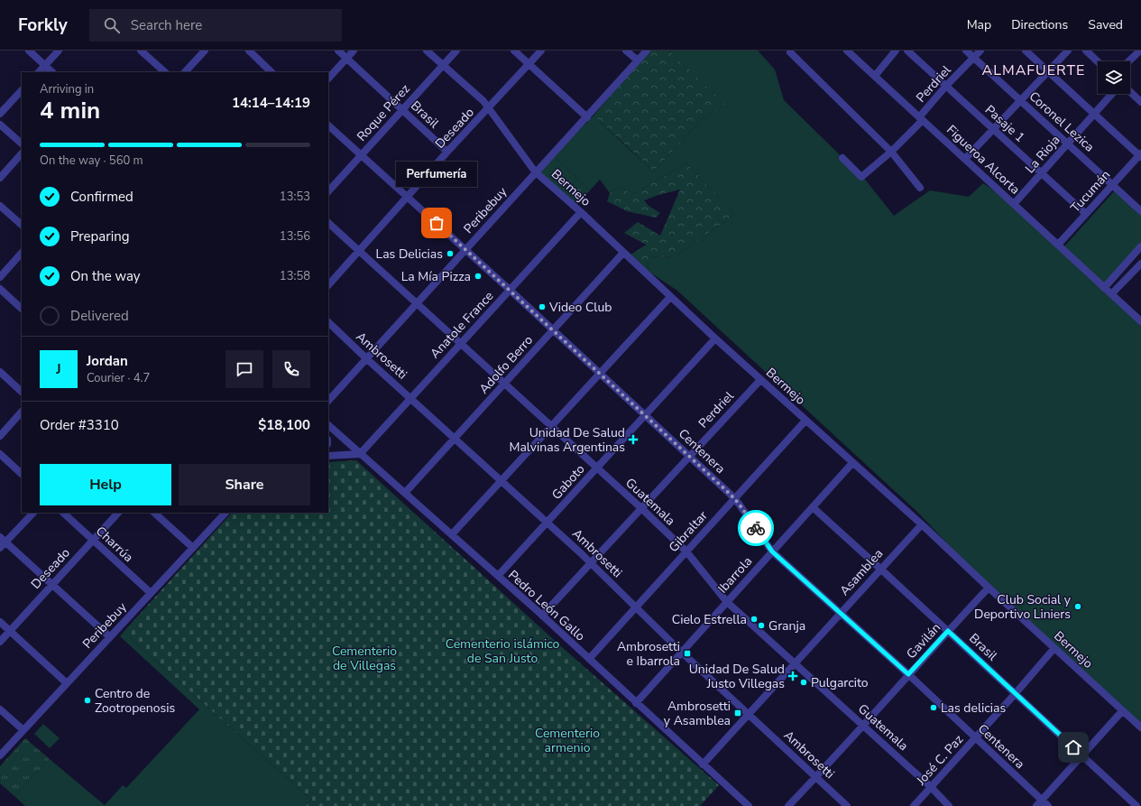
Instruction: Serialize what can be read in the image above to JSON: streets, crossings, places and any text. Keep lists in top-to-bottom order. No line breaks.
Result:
{"streets":{"street":["Perdriel","Roque Pérez","Brasil","Coronel Lezica","Pasaje 1","Deseado","La Rioja","Figueroa Alcorta","Bermejo","Tucumán","Peribebuy","Anatole France","Ambrosetti","Adolfo Berro","Centenera","Gaboto","Guatemala","Gibraltar","Charrúa","Asamblea","Ibarrola","Pedro León Gallo","Gavilán","José C. Paz"]},"crossings":[["Perdriel","Coronel Lezica"],["Perdriel","Pasaje 1"],["Perdriel","Figueroa Alcorta"],["Perdriel","Bermejo"],["Perdriel","Ambrosetti"],["Perdriel","Centenera"],["Perdriel","Guatemala"],["Perdriel","Pedro León Gallo"],["Roque Pérez","Brasil"],["Roque Pérez","Bermejo"],["Roque Pérez","Centenera"],["Brasil","Deseado"],["Brasil","Asamblea"],["Brasil","Ibarrola"],["Brasil","Gavilán"],["Brasil","José C. Paz"],["Coronel Lezica","La Rioja"],["Coronel Lezica","Tucumán"],["Pasaje 1","La Rioja"],["Pasaje 1","Tucumán"],["Deseado","Bermejo"],["Deseado","Centenera"],["Deseado","Guatemala"],["Deseado","Charrúa"],["La Rioja","Figueroa Alcorta"],["Figueroa Alcorta","Tucumán"],["Bermejo","Peribebuy"],["Bermejo","Anatole France"],["Bermejo","Adolfo Berro"],["Bermejo","Gaboto"],["Bermejo","Gibraltar"],["Bermejo","Asamblea"],["Bermejo","Ibarrola"],["Bermejo","Gavilán"],["Bermejo","José C. Paz"],["Peribebuy","Ambrosetti"],["Peribebuy","Centenera"],["Peribebuy","Guatemala"],["Peribebuy","Charrúa"],["Anatole France","Ambrosetti"],["Anatole France","Centenera"],["Anatole France","Guatemala"],["Anatole France","Pedro León Gallo"],["Ambrosetti","Adolfo Berro"],["Ambrosetti","Gaboto"],["Ambrosetti","Gibraltar"],["Ambrosetti","Asamblea"],["Ambrosetti","Ibarrola"],["Ambrosetti","Gavilán"],["Adolfo Berro","Centenera"],["Adolfo Berro","Guatemala"],["Adolfo Berro","Pedro León Gallo"],["Centenera","Gaboto"],["Centenera","Gibraltar"],["Centenera","Asamblea"],["Centenera","Ibarrola"],["Centenera","Gavilán"],["Centenera","José C. Paz"],["Gaboto","Guatemala"],["Gaboto","Pedro León Gallo"],["Guatemala","Gibraltar"],["Guatemala","Asamblea"],["Guatemala","Ibarrola"],["Guatemala","Gavilán"],["Guatemala","José C. Paz"],["Gibraltar","Pedro León Gallo"],["Asamblea","Pedro León Gallo"],["Ibarrola","Pedro León Gallo"]],"districts":["ALMAFUERTE"],"parks":["Cementerio islámico de San Justo","Cementerio de Villegas","Cementerio armenio"],"places":{"other":["Perfumería","Las Delicias","La Mía Pizza","Video Club","Club Social y Deportivo Liniers","Cielo Estrella","Granja","Pulgarcito","Centro de Zootropenosis","Las delicias"],"health":["Unidad De Salud Malvinas Argentinas","Unidad De Salud Justo Villegas"],"transit":["Ambrosetti e Ibarrola","Ambrosetti y Asamblea"]},"page":{"header":"Forkly","search":"Search here","nav":["Map","Directions","Saved"],"heading":["4 min","Arriving in","14:14–14:19"],"panel":["Jordan","Courier · 4.7","Order #3310","$18,100"],"bar":"On the way · 560 m","bubble":"Perfumería","list":[["Confirmed","13:53"],["Preparing","13:56"],["On the way","13:58"],"Delivered"],"round":"J","buttons":["Help","Share"]}}
